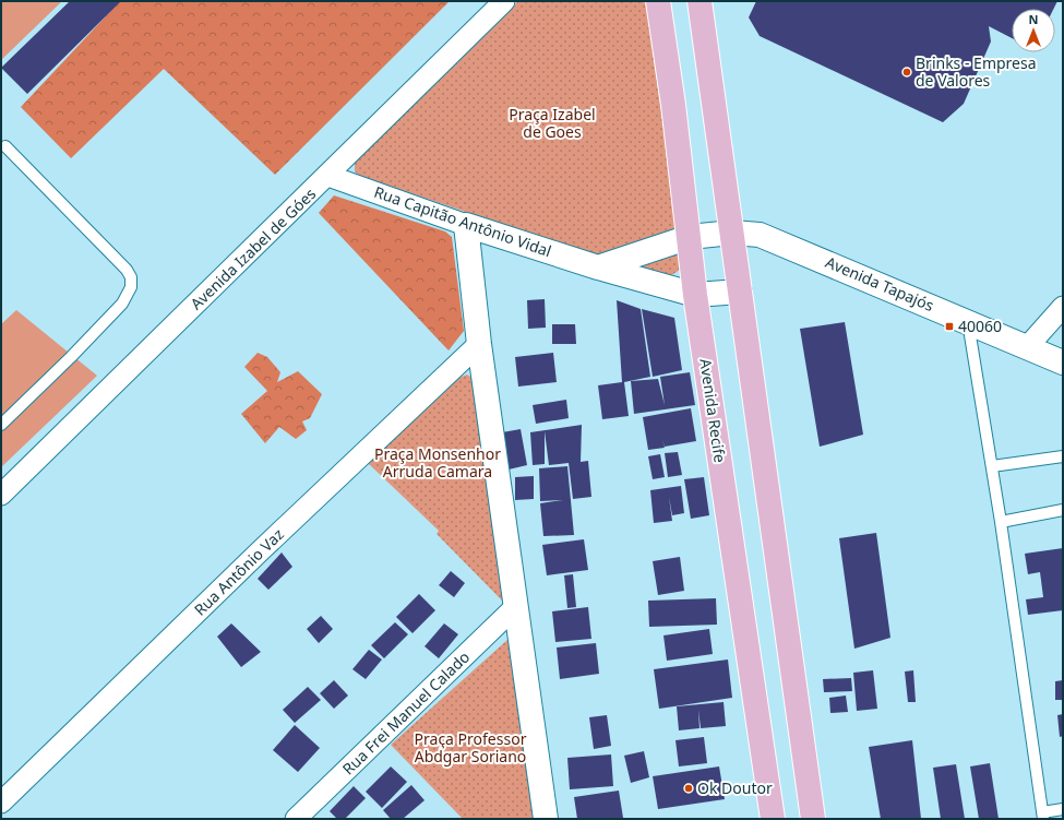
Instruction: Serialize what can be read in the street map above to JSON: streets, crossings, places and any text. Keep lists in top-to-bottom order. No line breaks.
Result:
{"streets":{"main road":["Avenida Recife"],"street":["Rua Capitão Antônio Vidal","Avenida Izabel de Góes","Avenida Tapajós","Rua Antônio Vaz","Rua Frei Manuel Calado"]},"crossings":[["Rua Capitão Antônio Vidal","Avenida Izabel de Góes"],["Rua Capitão Antônio Vidal","Avenida Recife"],["Avenida Tapajós","Avenida Recife"]],"parks":["Praça Izabel de Goes","Praça Monsenhor Arruda Camara","Praça Professor Abdgar Soriano"],"places":{"other":["Brinks - Empresa de Valores","Ok Doutor"],"transit":["40060"]},"north":"top"}
